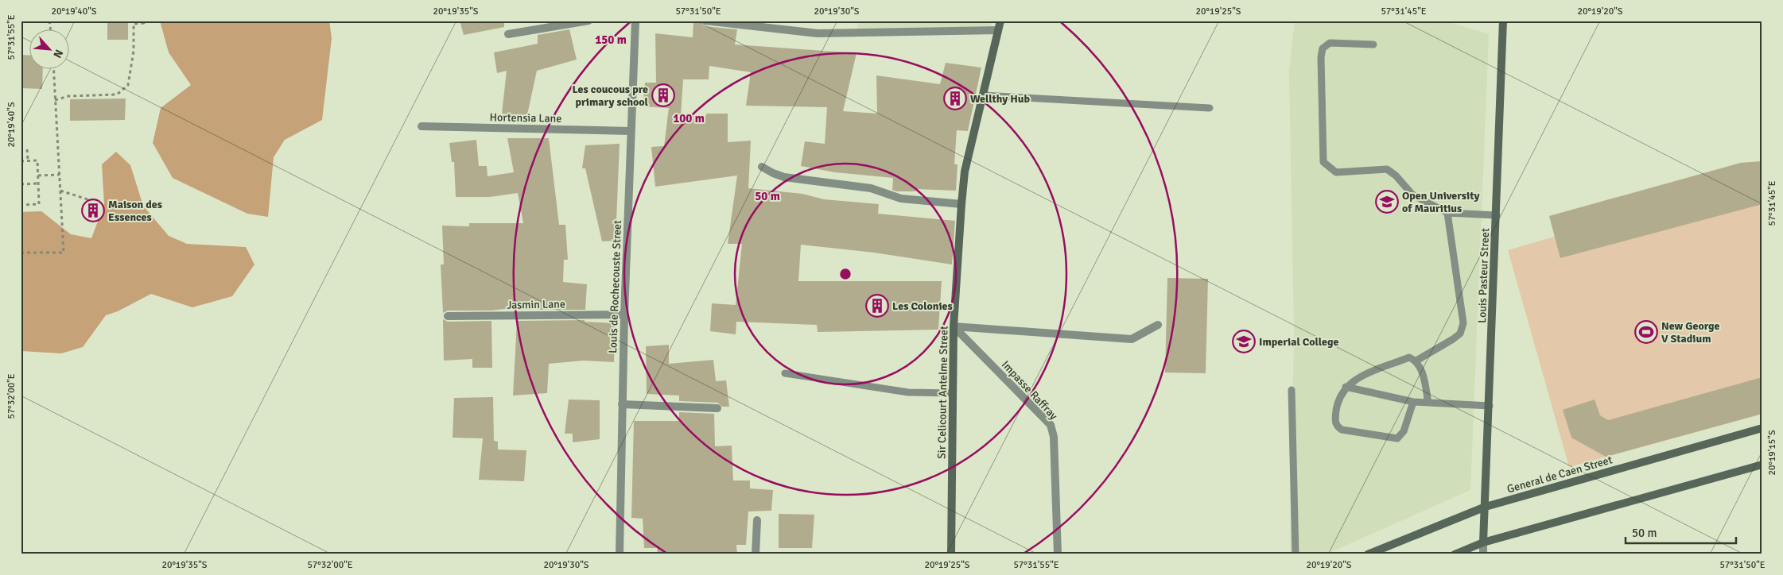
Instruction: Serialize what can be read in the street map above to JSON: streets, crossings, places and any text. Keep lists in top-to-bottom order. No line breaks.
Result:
{"streets":{"street":["Hortensia Lane","Louis Pasteur Street","Louis de Rochecouste Street","Jasmin Lane","Impasse Raffray","Sir Celicourt Antelme Street","General de Caen Street"]},"crossings":[["Hortensia Lane","Louis de Rochecouste Street"],["Louis Pasteur Street","General de Caen Street"],["Louis de Rochecouste Street","Jasmin Lane"],["Impasse Raffray","Sir Celicourt Antelme Street"]],"places":{"building":["Les coucous pre primary school","Wellthy Hub","Maison des Essences","Les Colonies"],"school or university":["Open University of Mauritius","Imperial College"],"sports":["New George V Stadium"]},"scale_bar":"50 m","north":"bottom right","coordinates":["20°19'40\"S","20°19'35\"S","57°31'50\"E","20°19'30\"S","20°19'25\"S","57°31'45\"E","20°19'20\"S","57°31'55\"E","57°32'00\"E","20°19'15\"S"],"rings":["150 m","100 m","50 m"]}
